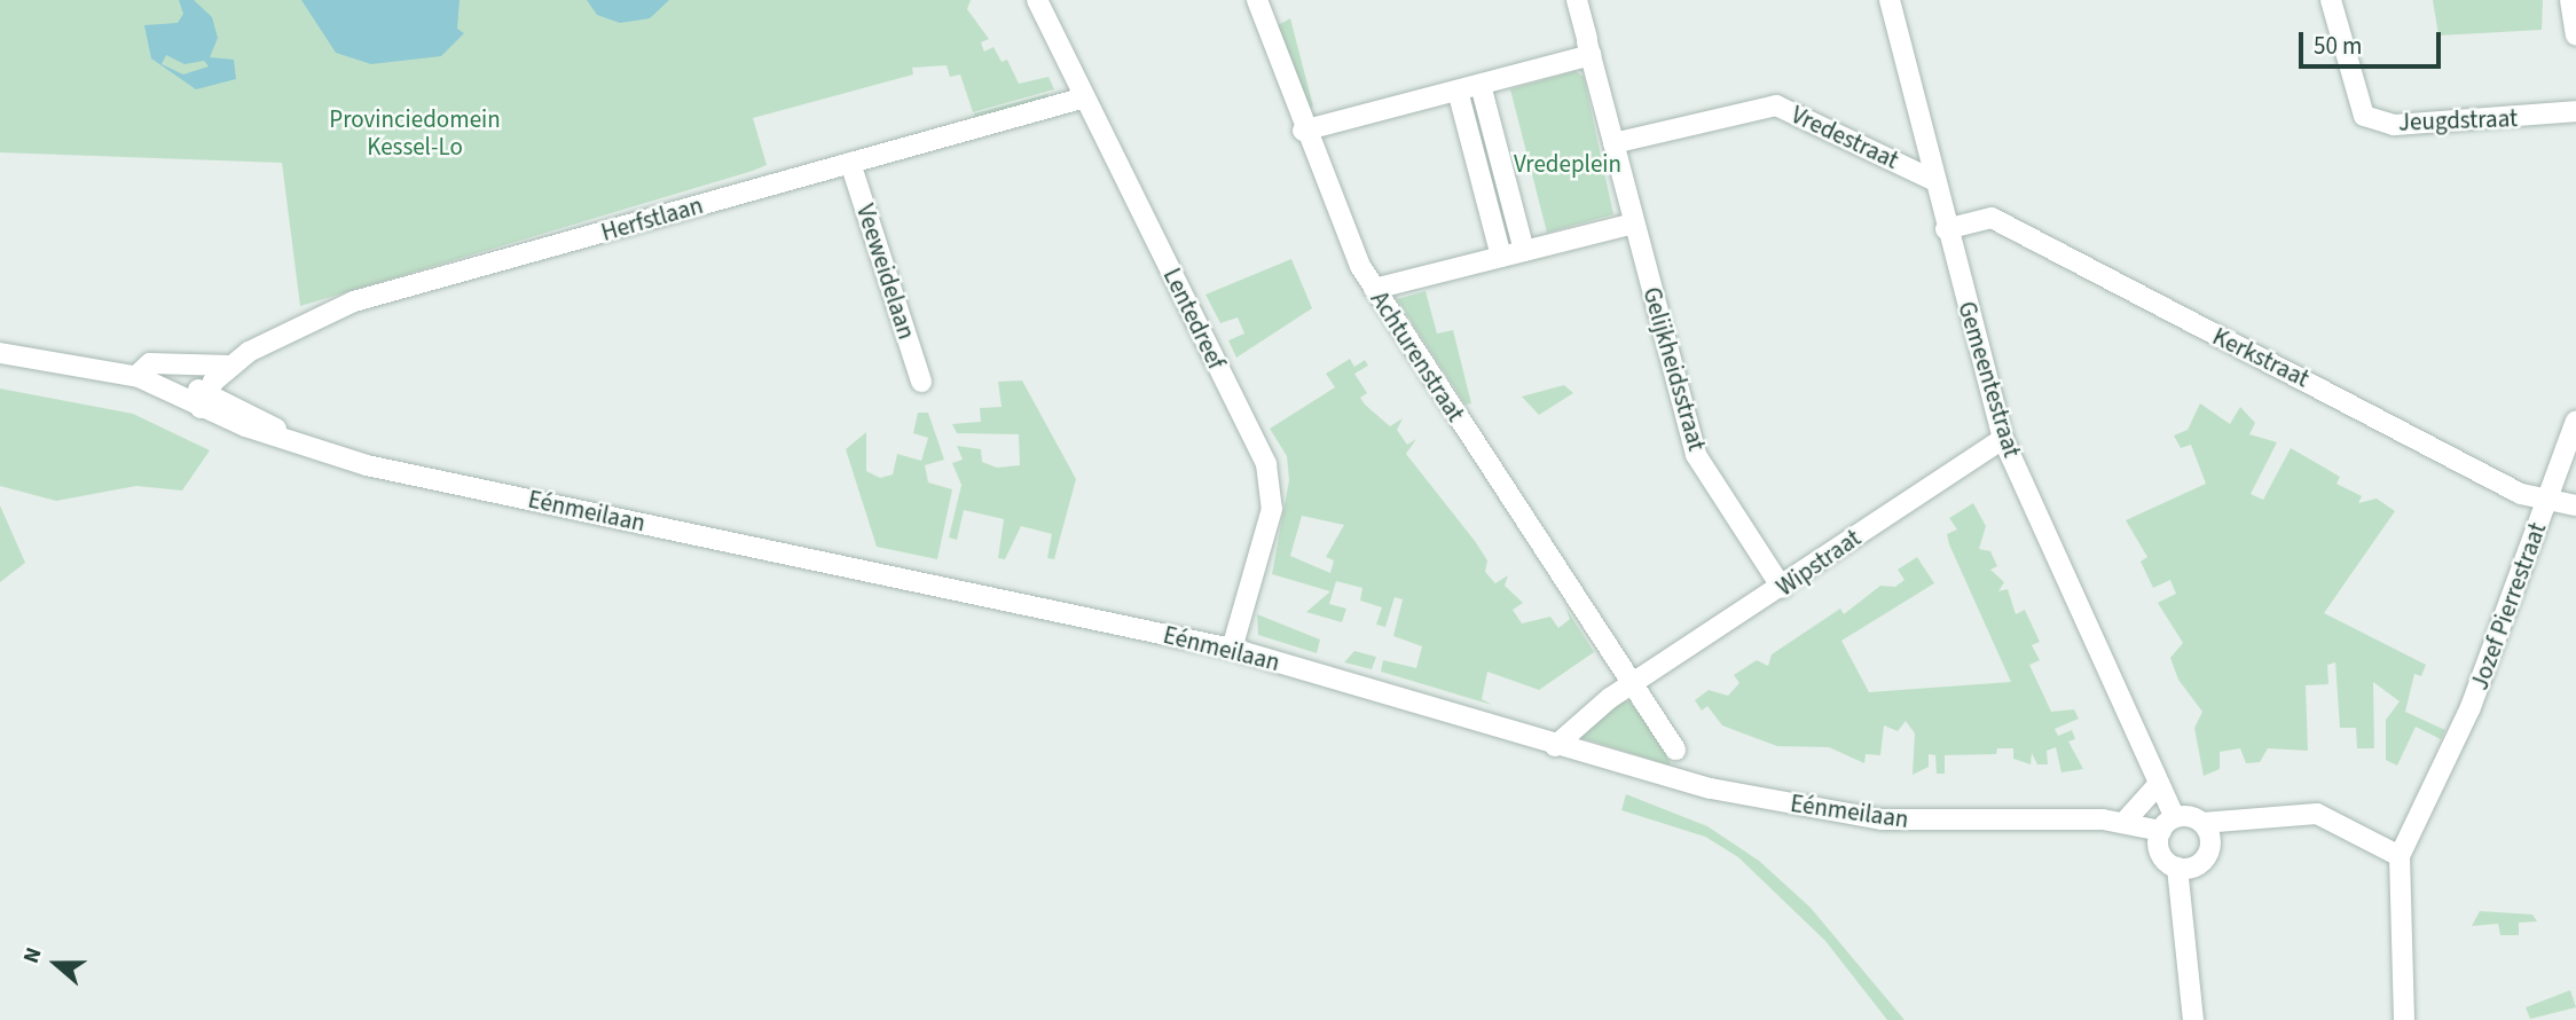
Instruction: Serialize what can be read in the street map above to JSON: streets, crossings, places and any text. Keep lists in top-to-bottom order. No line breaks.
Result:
{"streets":{"street":["Jeugdstraat","Vredestraat","Herfstlaan","Veeweidelaan","Lentedreef","Achturenstraat","Kerkstraat","Gelijkheidsstraat","Gemeentestraat","Eénmeilaan","Wipstraat","Jozef Pierrestraat"]},"crossings":[["Vredestraat","Gemeentestraat"],["Herfstlaan","Veeweidelaan"],["Herfstlaan","Lentedreef"],["Herfstlaan","Eénmeilaan"],["Lentedreef","Eénmeilaan"],["Achturenstraat","Wipstraat"],["Kerkstraat","Gemeentestraat"],["Kerkstraat","Jozef Pierrestraat"],["Gelijkheidsstraat","Wipstraat"],["Gemeentestraat","Eénmeilaan"],["Gemeentestraat","Wipstraat"],["Eénmeilaan","Wipstraat"],["Eénmeilaan","Jozef Pierrestraat"]],"parks":["Provinciedomein Kessel-Lo","Vredeplein"],"scale_bar":"50 m","north":"left"}
